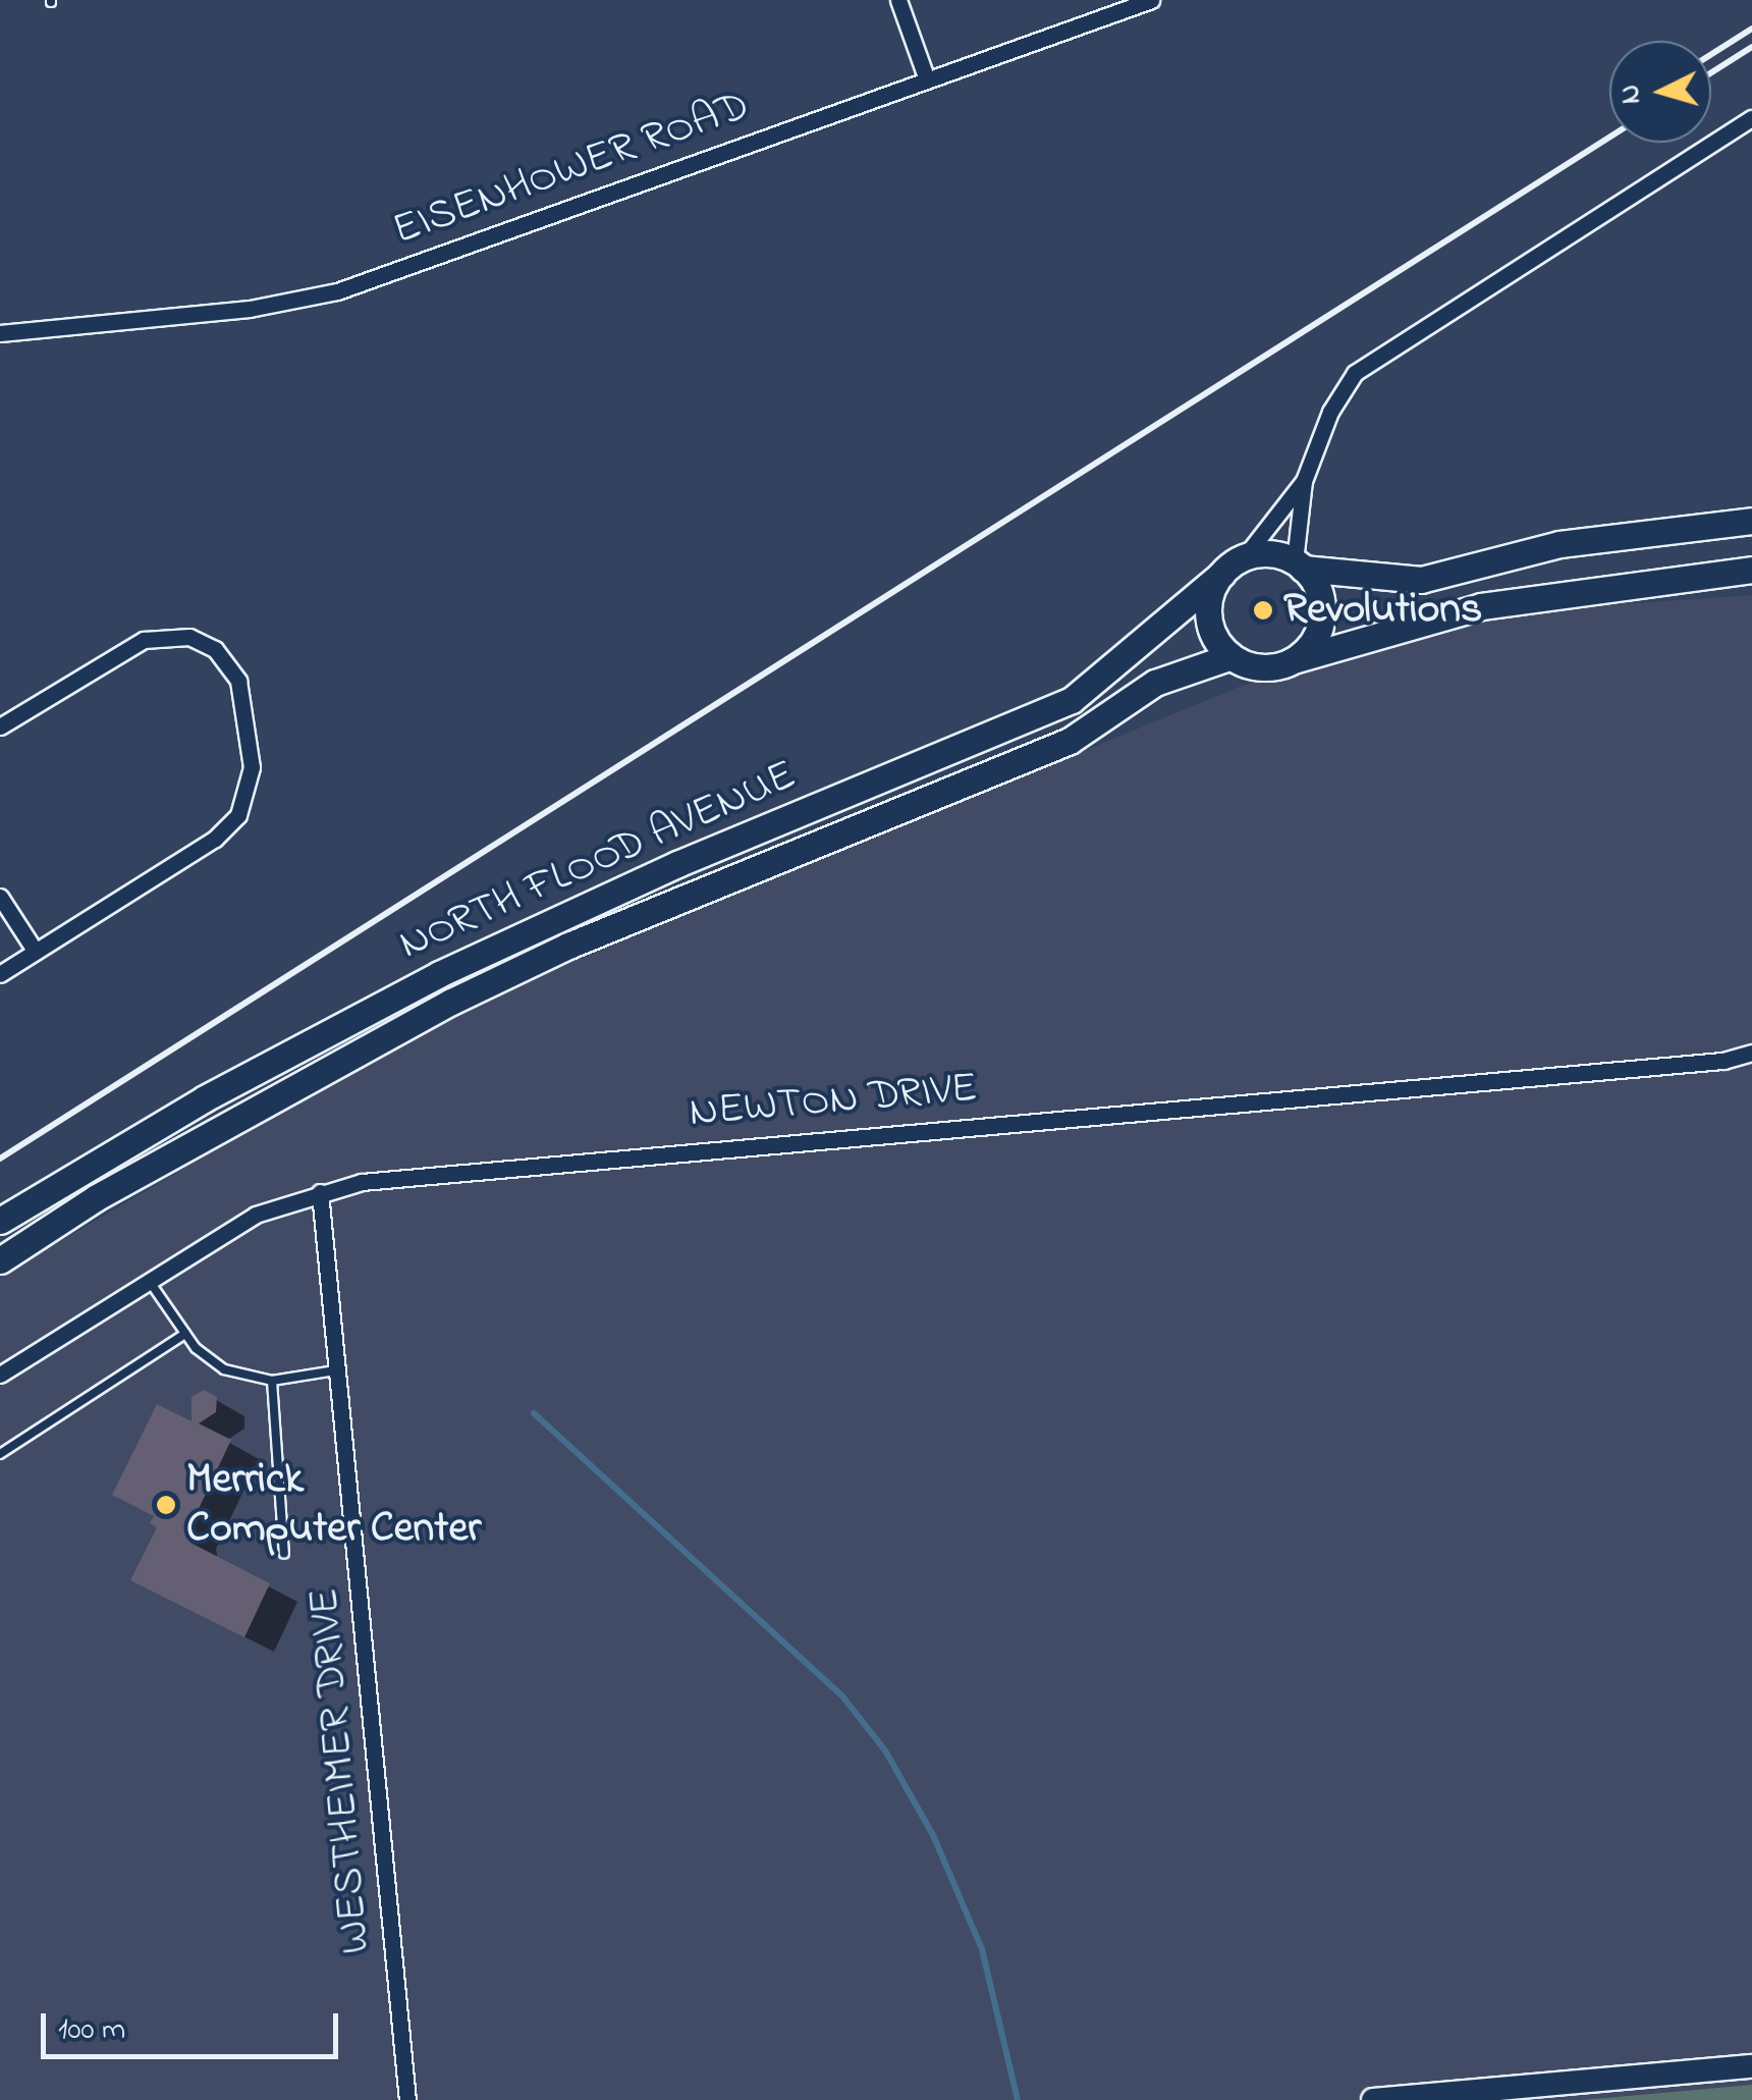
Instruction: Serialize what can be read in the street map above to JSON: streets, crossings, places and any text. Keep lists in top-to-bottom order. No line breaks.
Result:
{"streets":{"main road":["NORTH FLOOD AVENUE"],"street":["EISENHOWER ROAD","NEWTON DRIVE","WESTHEIMER DRIVE"]},"crossings":[["NEWTON DRIVE","WESTHEIMER DRIVE"]],"places":["Revolutions","Merrick Computer Center"],"scale_bar":"100 m","north":"left"}
